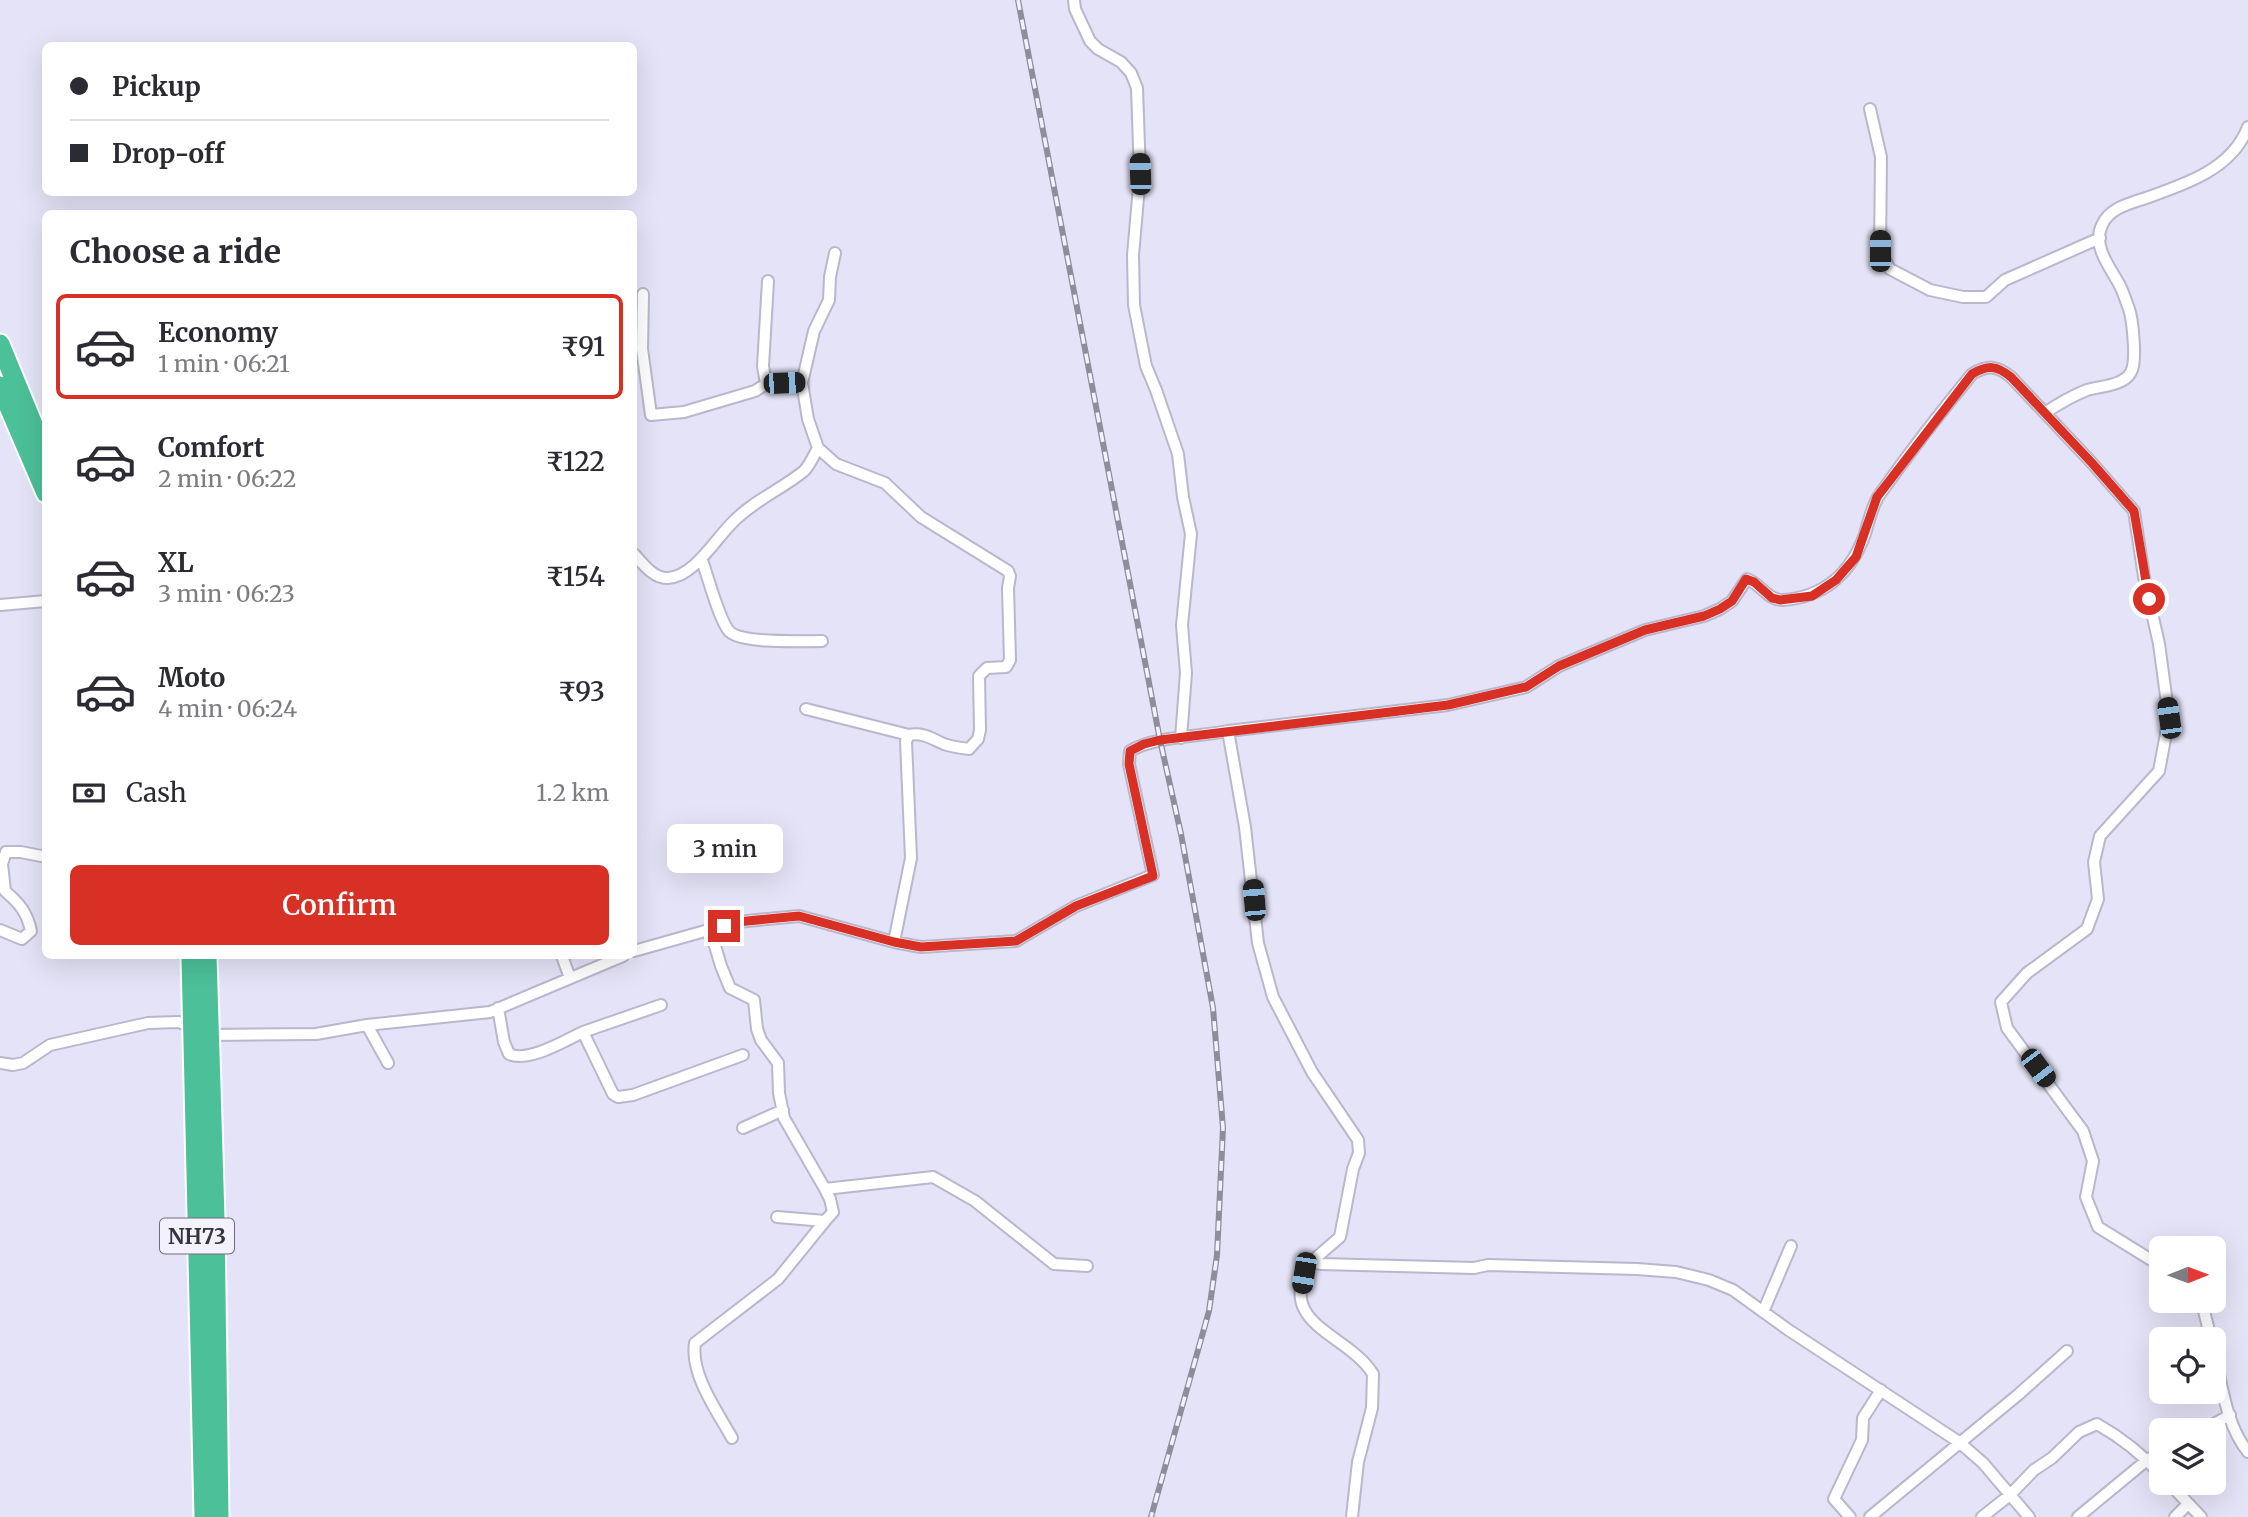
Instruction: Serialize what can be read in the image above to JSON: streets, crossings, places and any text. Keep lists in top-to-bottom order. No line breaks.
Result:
{"streets":{"highway":["NH73"]},"north":"right","page":{"banner":["Pickup","Drop-off"],"heading":"Choose a ride","list":[{"name":"Economy","note":"1 min · 06:21","value":"₹91"},{"name":"Comfort","note":"2 min · 06:22","value":"₹122"},{"name":"XL","note":"3 min · 06:23","value":"₹154"},{"name":"Moto","note":"4 min · 06:24","value":"₹93"}],"pay":["Cash","1.2 km"],"bubble":"3 min","buttons":"Confirm"}}
